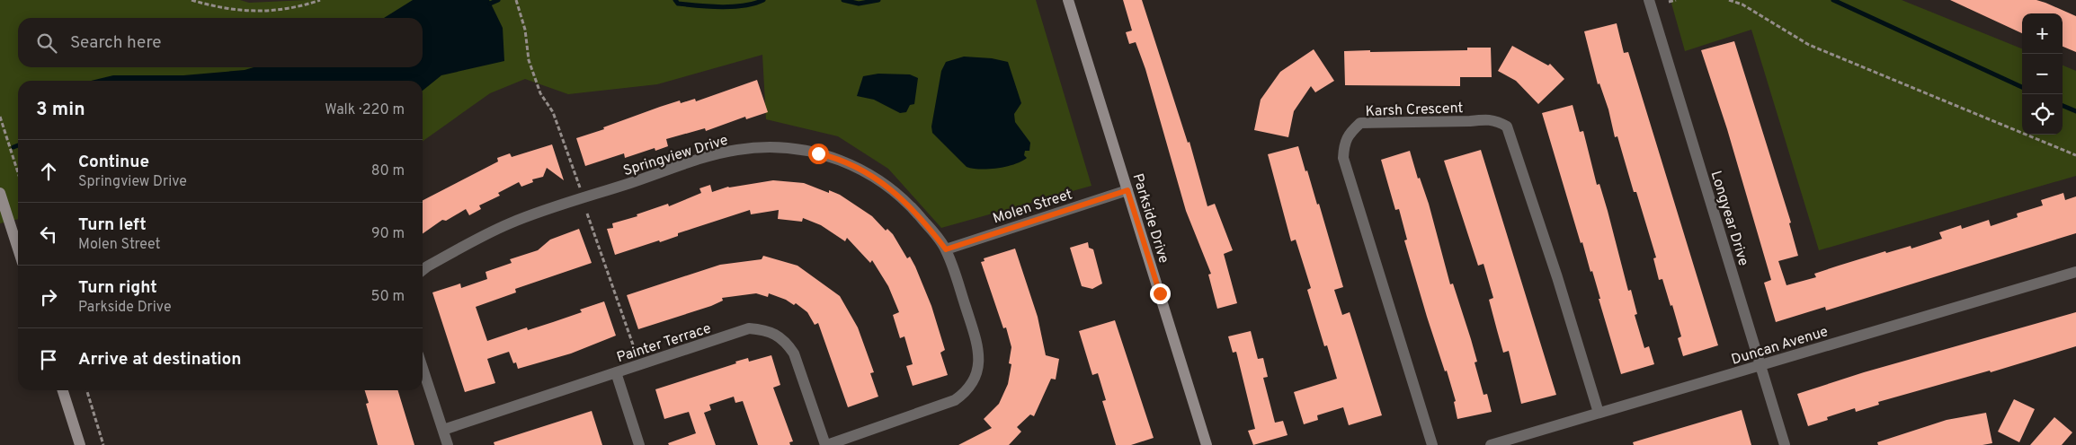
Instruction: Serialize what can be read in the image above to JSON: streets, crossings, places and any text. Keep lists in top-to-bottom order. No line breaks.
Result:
{"streets":{"main road":["Parkside Drive"],"street":["Karsh Crescent","Springview Drive","Molen Street","Longyear Drive","Painter Terrace","Duncan Avenue"]},"crossings":[["Karsh Crescent","Duncan Avenue"],["Springview Drive","Molen Street"],["Springview Drive","Painter Terrace"],["Molen Street","Parkside Drive"],["Longyear Drive","Duncan Avenue"]],"page":{"map_buttons":["+","−"],"search":"Search here","heading":["3 min","Walk · 220 m"],"list":[["Continue","Springview Drive","80 m"],["Turn left","Molen Street","90 m"],["Turn right","Parkside Drive","50 m"],"Arrive at destination"]}}
